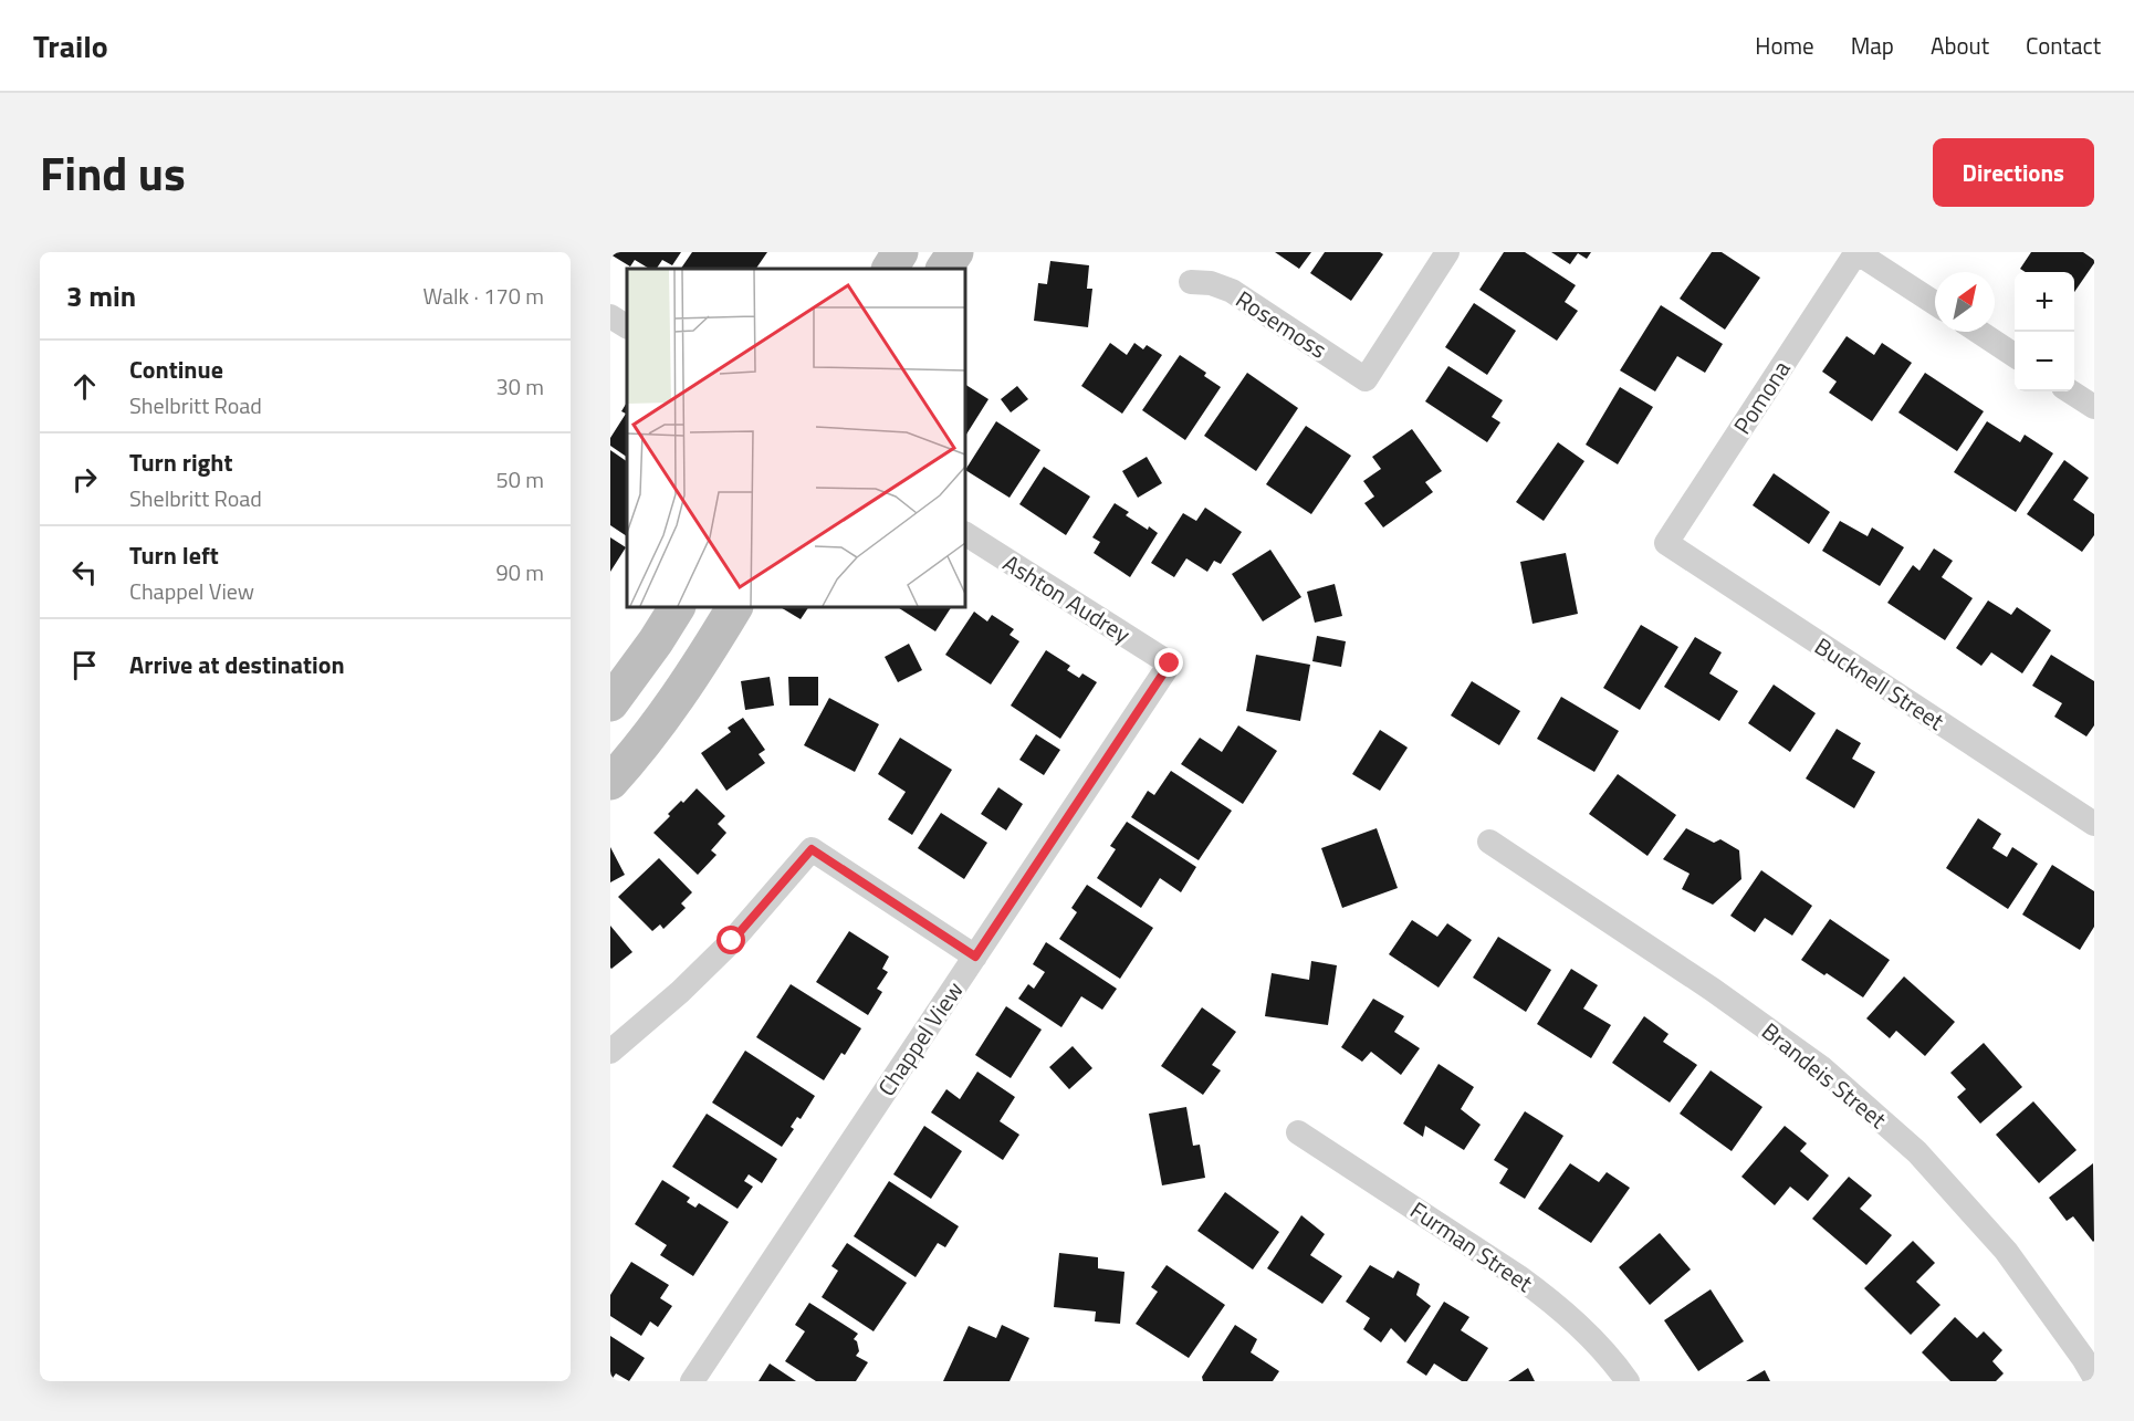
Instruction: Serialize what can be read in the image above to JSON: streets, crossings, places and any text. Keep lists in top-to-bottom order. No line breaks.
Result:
{"streets":{"street":["Rosemoss","Pomona","Ashton Audrey","Bucknell Street","Chappel View","Brandeis Street","Furman Street"]},"crossings":[["Pomona","Bucknell Street"],["Ashton Audrey","Chappel View"]],"north":"top right","page":{"header":"Trailo","nav":["Home","Map","About","Contact"],"title":"Find us","buttons":"Directions","heading":["3 min","Walk · 170 m"],"map_buttons":["+","−"],"list":[["Continue","Shelbritt Road","30 m"],["Turn right","Shelbritt Road","50 m"],["Turn left","Chappel View","90 m"],"Arrive at destination"]}}
